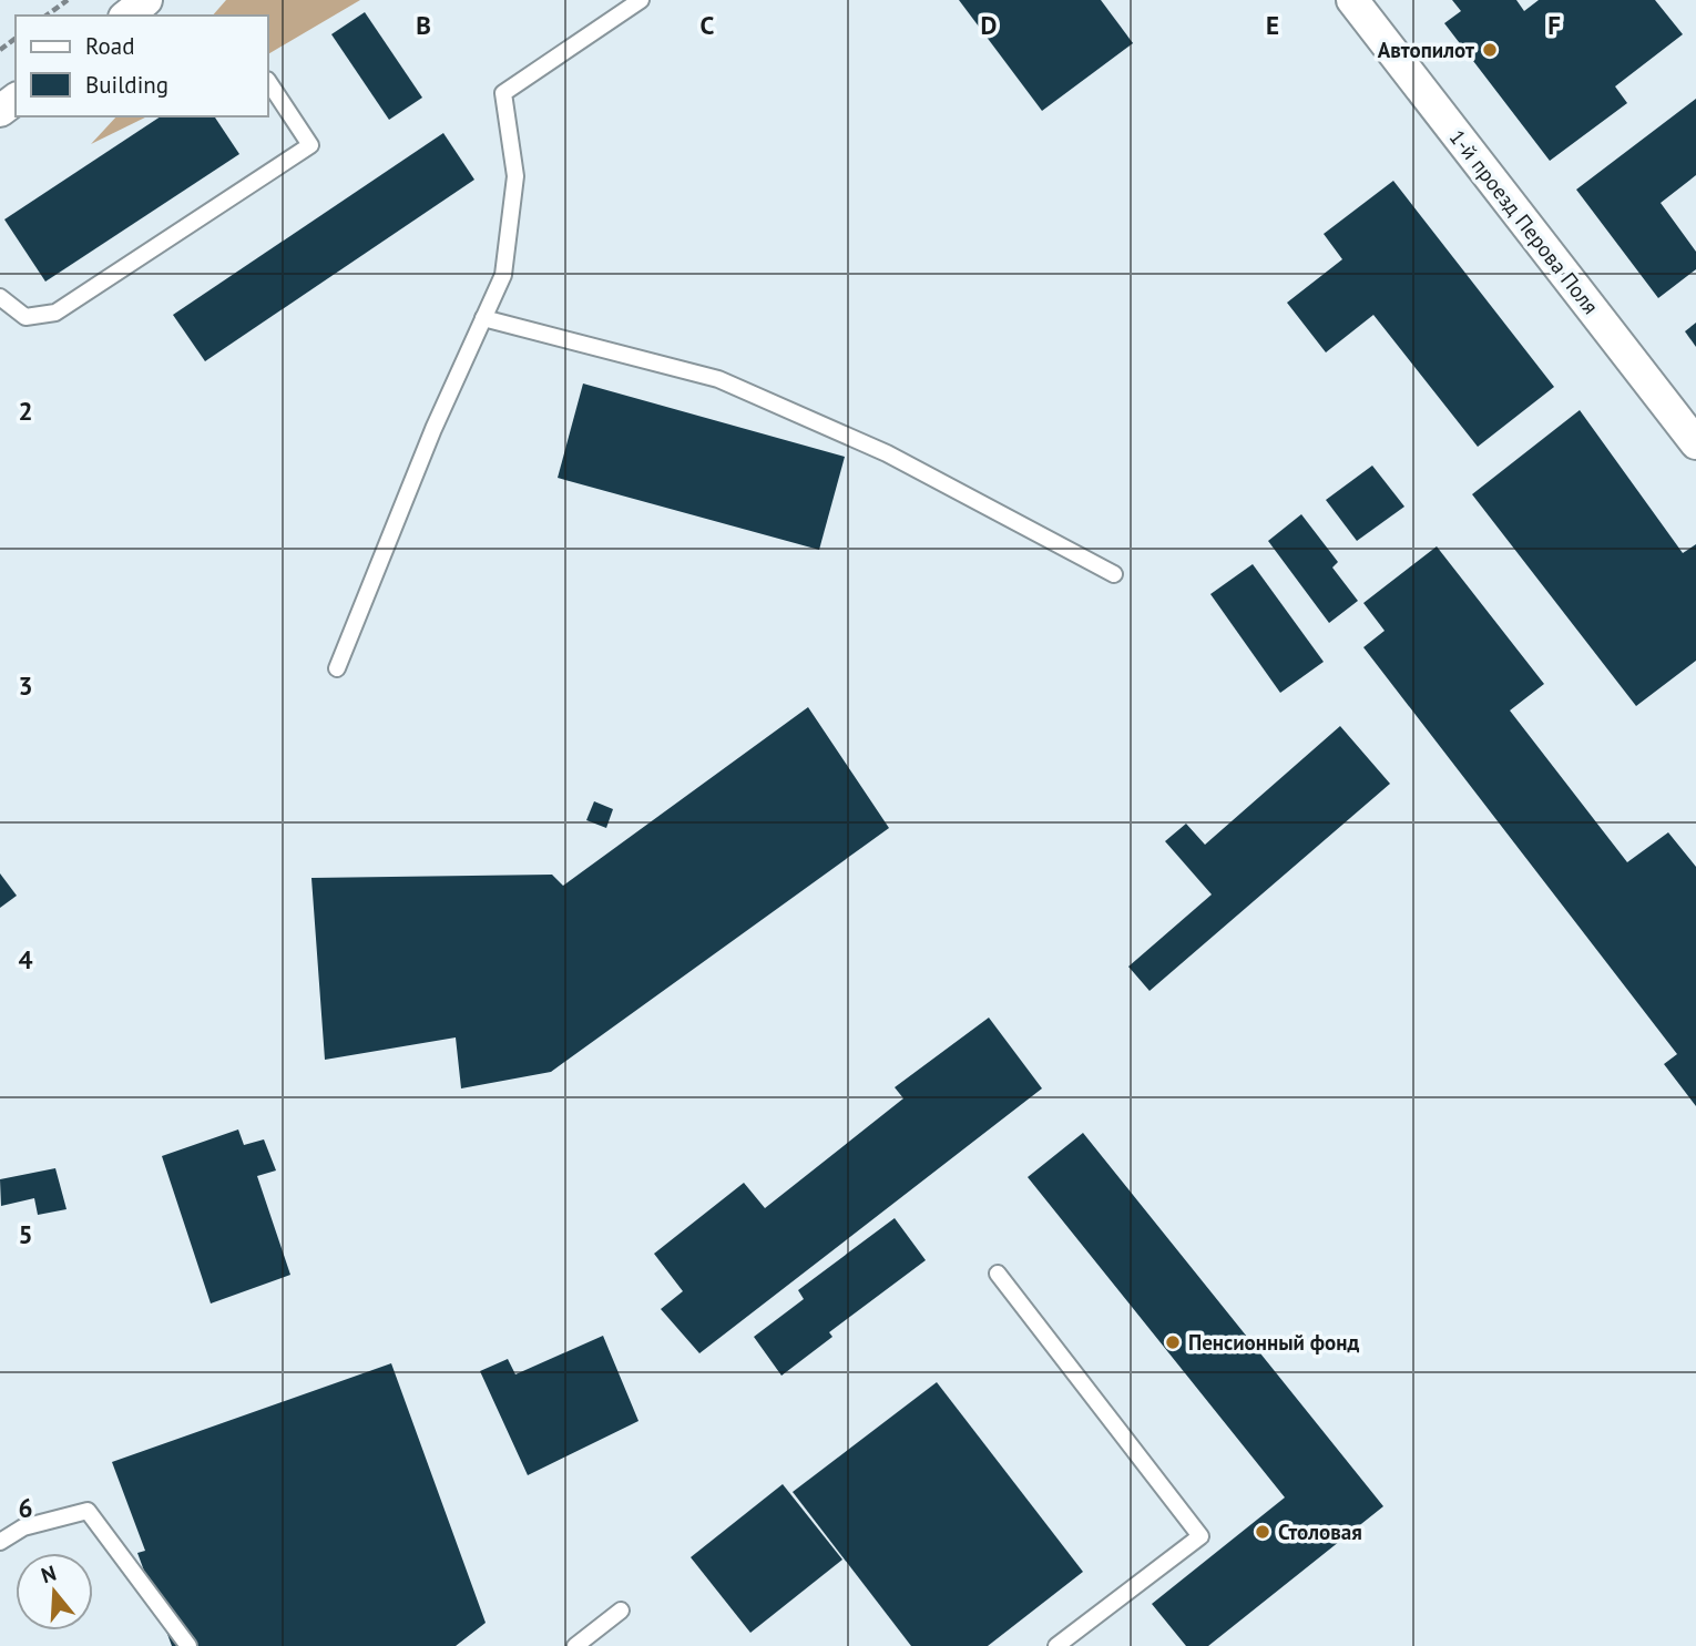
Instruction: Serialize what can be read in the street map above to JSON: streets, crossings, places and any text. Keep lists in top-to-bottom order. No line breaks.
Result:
{"streets":{"street":["1-й проезд Перова Поля"]},"places":["Автопилот","Пенсионный фонд","Столовая"],"legend":["Road","Building"],"north":"top","grid":{"columns":["B","C","D","E","F"],"rows":["2","3","4","5","6"]}}
